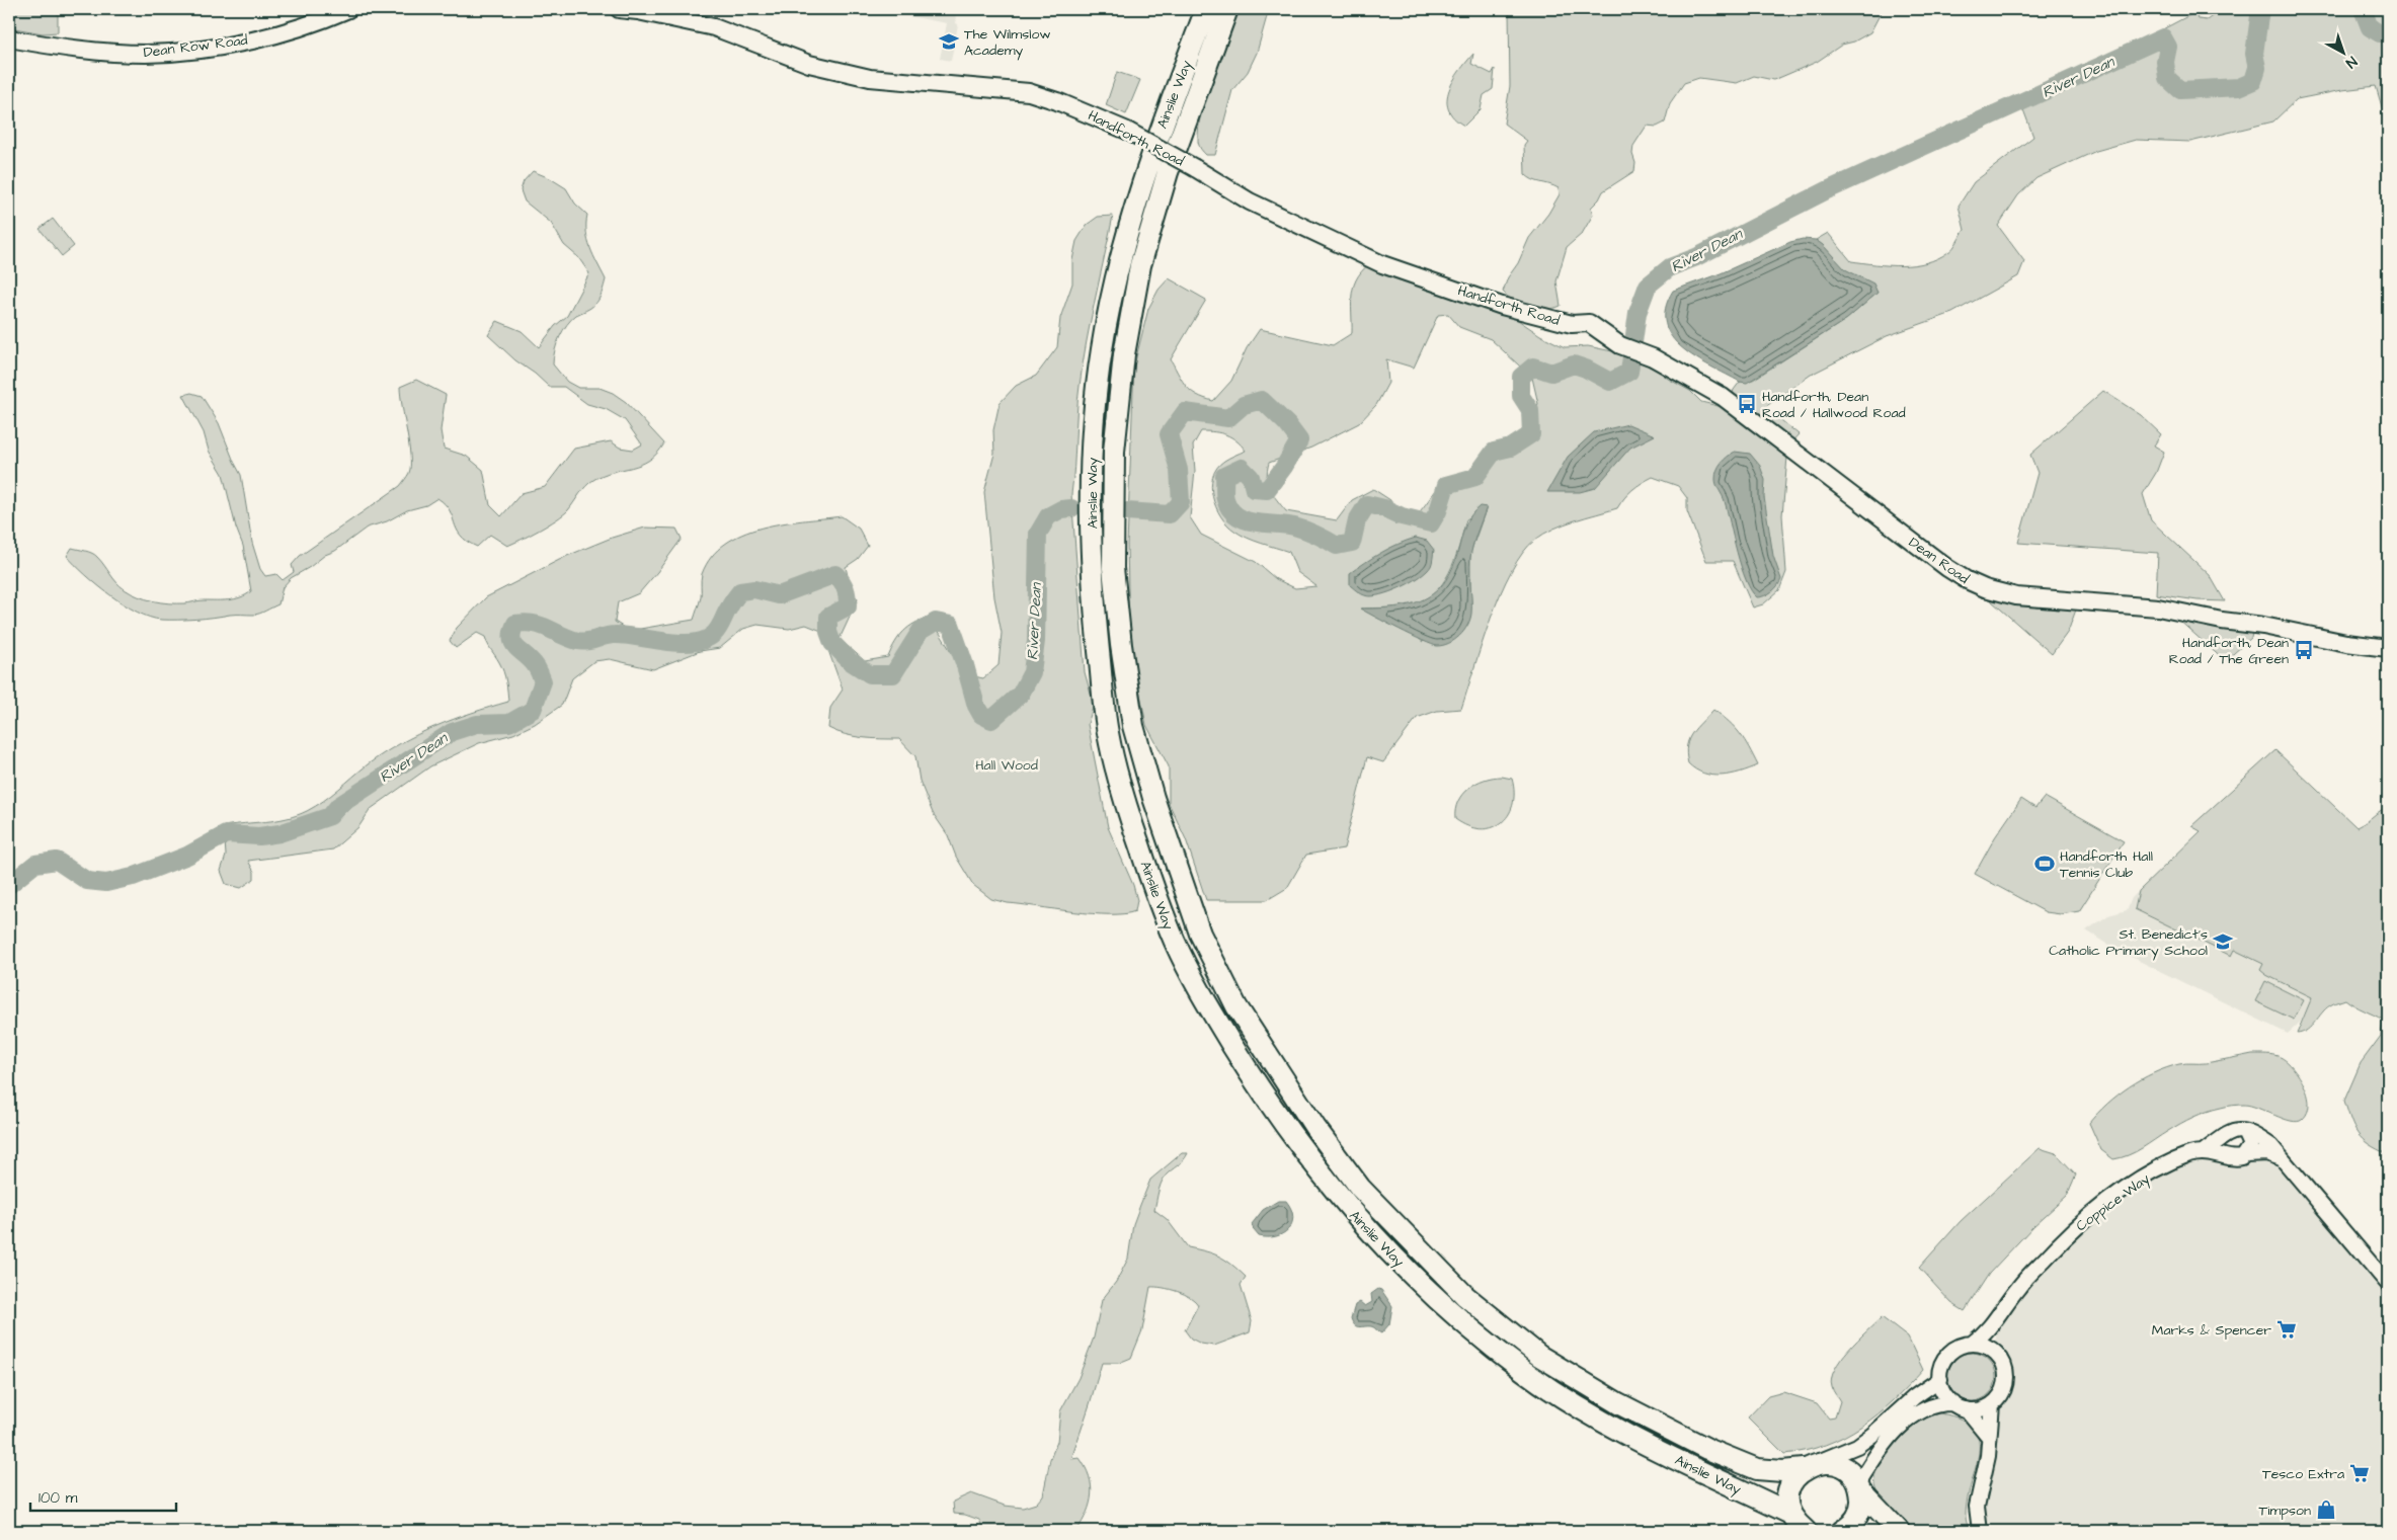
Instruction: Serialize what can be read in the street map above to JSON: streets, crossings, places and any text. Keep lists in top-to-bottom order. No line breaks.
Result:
{"streets":{"highway":["Ainslie Way"],"main road":["Dean Row Road","Handforth Road","Dean Road"],"street":["Coppice Way"]},"crossings":[["Handforth Road","Dean Road"]],"water":["River Dean"],"parks":["Hall Wood"],"places":{"school or university":["The Wilmslow Academy","St. Benedict's Catholic Primary School"],"bus stop":["Handforth, Dean Road / Hallwood Road","Handforth, Dean Road / The Green"],"sports":["Handforth Hall Tennis Club"],"supermarket":["Marks & Spencer","Tesco Extra"],"shop":["Timpson"]},"scale_bar":"100 m","north":"bottom right"}
